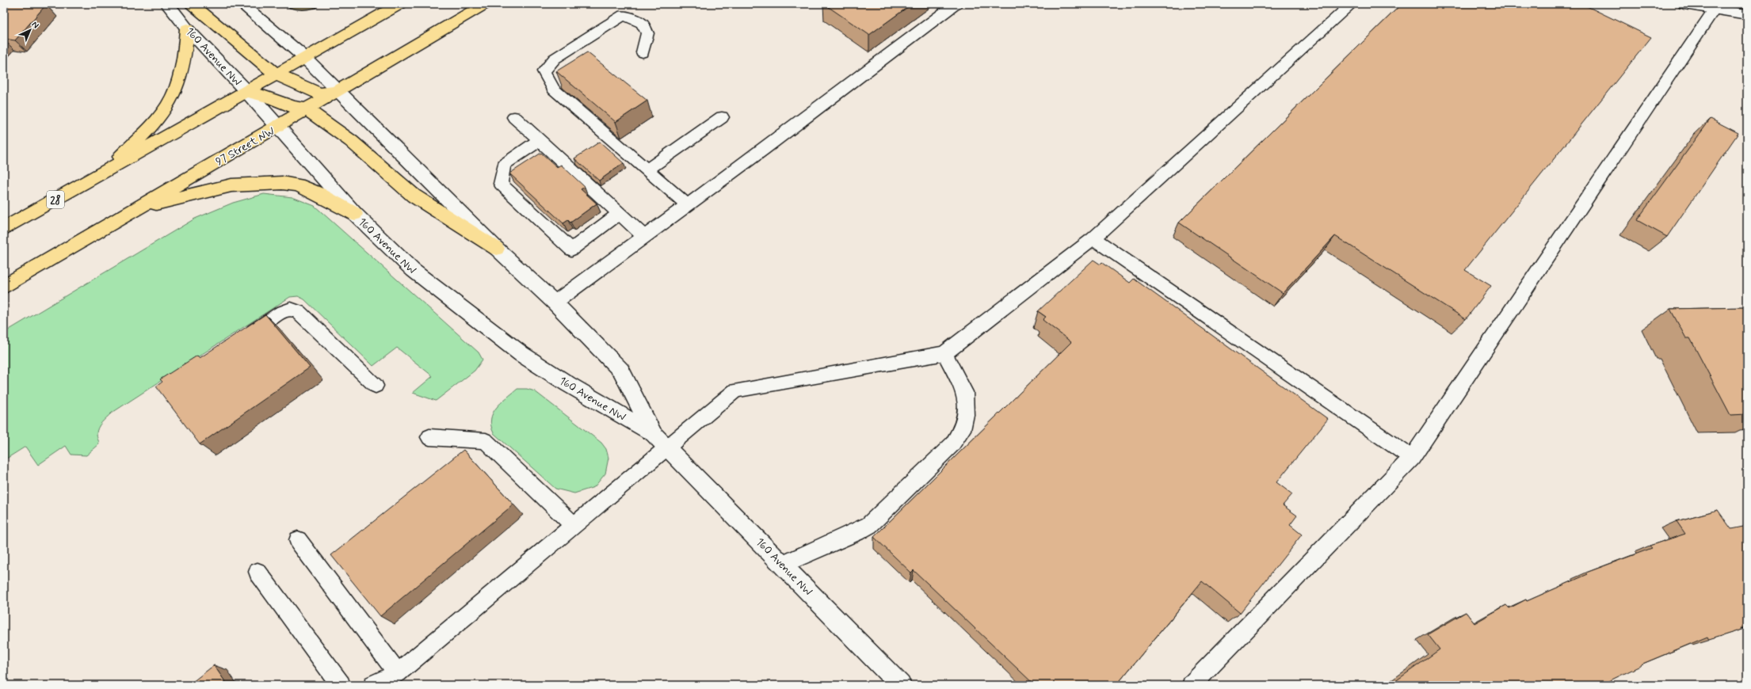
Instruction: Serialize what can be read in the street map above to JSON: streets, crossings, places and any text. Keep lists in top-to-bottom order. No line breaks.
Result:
{"streets":{"main road":["97 Street NW","28"],"street":["160 Avenue NW"]},"crossings":[["160 Avenue NW","97 Street NW"]],"north":"top right"}
